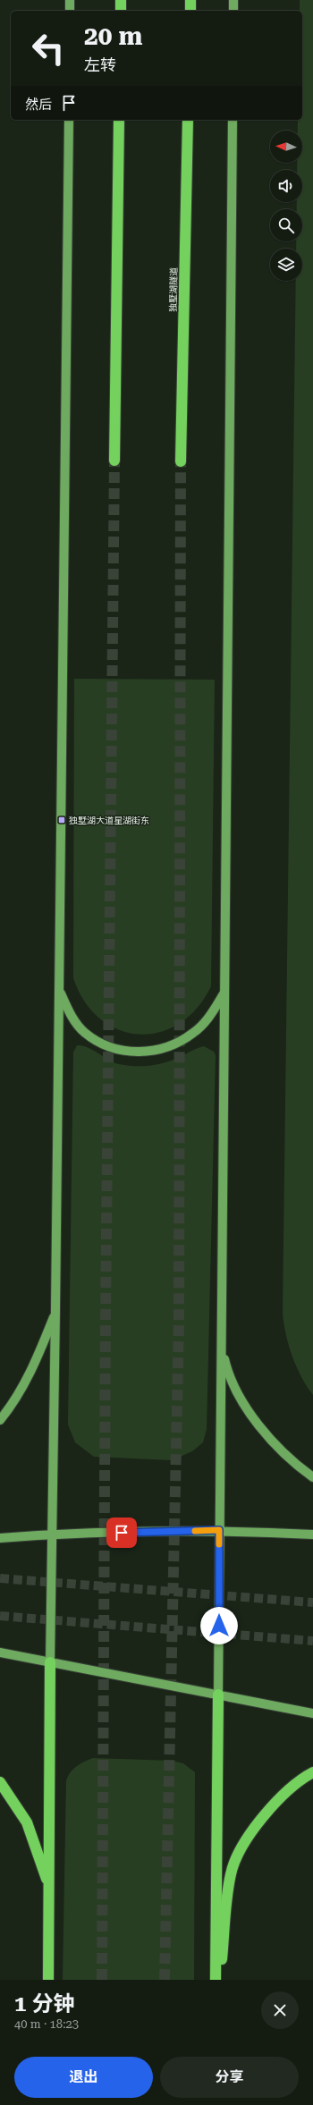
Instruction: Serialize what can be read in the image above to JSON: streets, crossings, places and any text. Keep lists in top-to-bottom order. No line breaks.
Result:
{"streets":{"highway":["独墅湖隧道"]},"places":{"transit":["独墅湖大道星湖街东"]},"north":"left","page":{"turn":["20 m","左转"],"then":"然后","heading":["1 分钟","40 m · 18:23"],"buttons":["退出","分享"]}}
